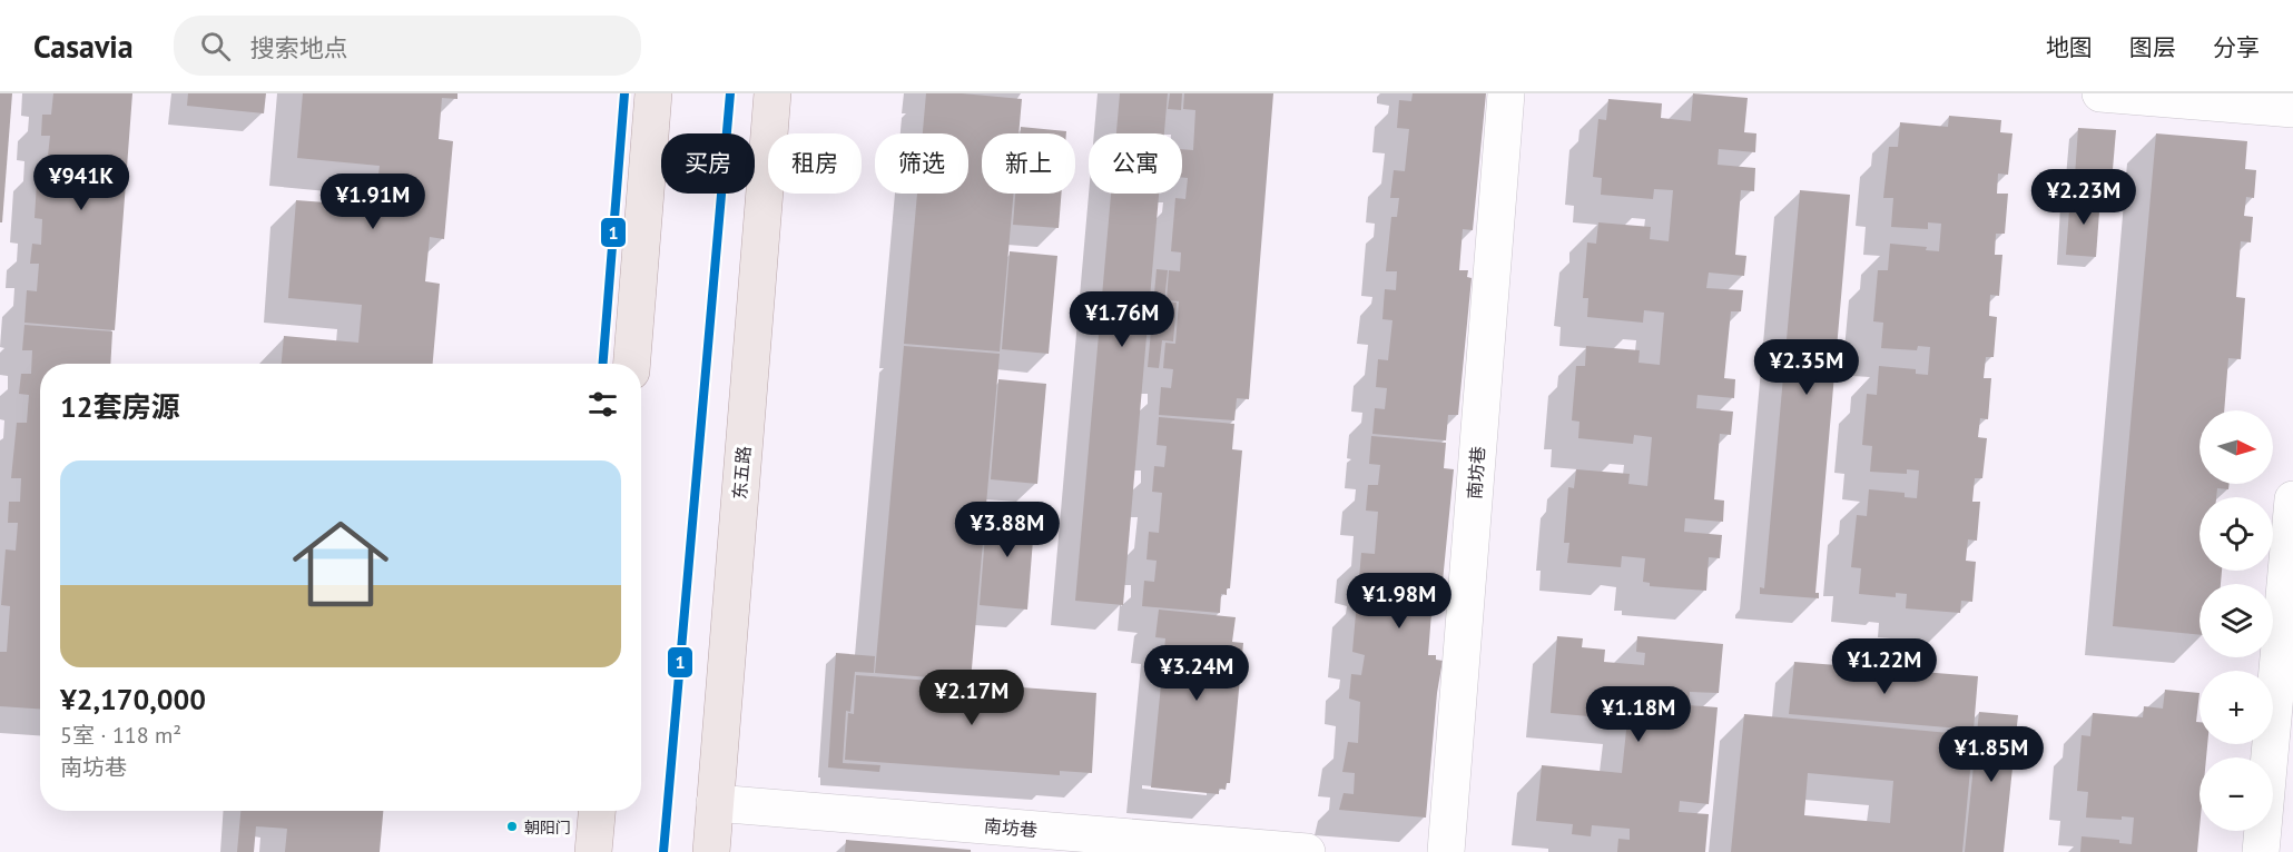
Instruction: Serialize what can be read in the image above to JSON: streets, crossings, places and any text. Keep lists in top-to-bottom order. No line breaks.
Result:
{"streets":{"main road":["东五路"],"street":["南坊巷"]},"crossings":[["东五路","南坊巷"]],"places":["朝阳门"],"lines":["transit line 1"],"north":"right","page":{"header":"Casavia","search":"搜索地点","nav":["地图","图层","分享"],"chip":["买房","租房","筛选","新上","公寓"],"price":["¥941K","¥2.23M","¥1.91M","¥1.76M","¥2.35M","¥3.88M","¥1.98M","¥1.22M","¥3.24M","¥2.17M","¥1.18M","¥1.85M"],"heading":"12套房源","map_buttons":["+","−"],"list":[{"name":"¥2,170,000","note":"5室 · 118 m² · 南坊巷"}]}}
